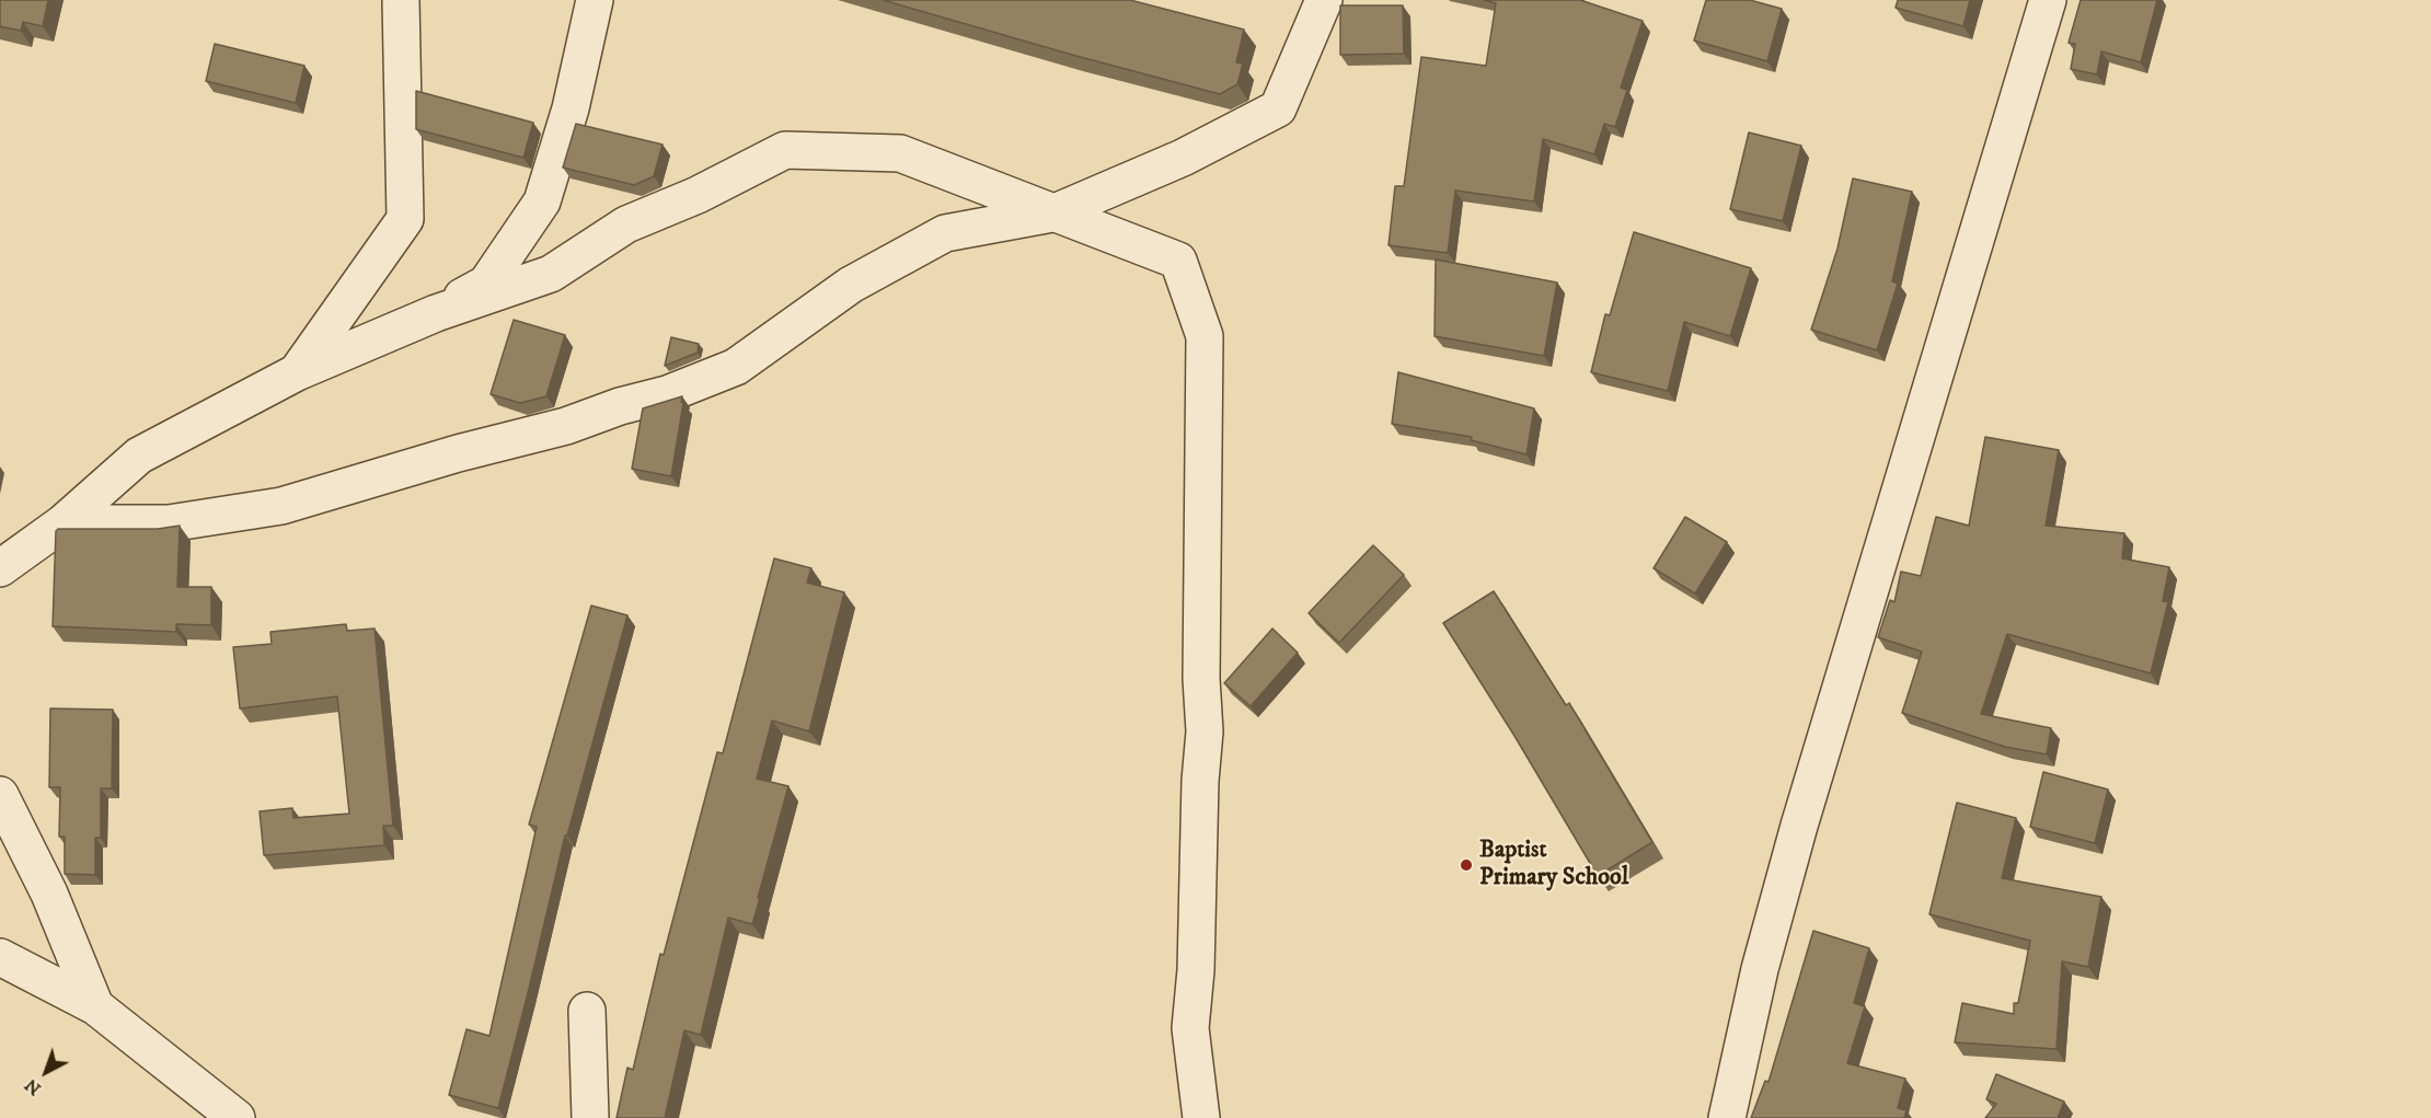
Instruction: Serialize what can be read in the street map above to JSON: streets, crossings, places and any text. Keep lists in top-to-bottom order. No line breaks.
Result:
{"places":["Baptist Primary School"],"north":"bottom left"}
